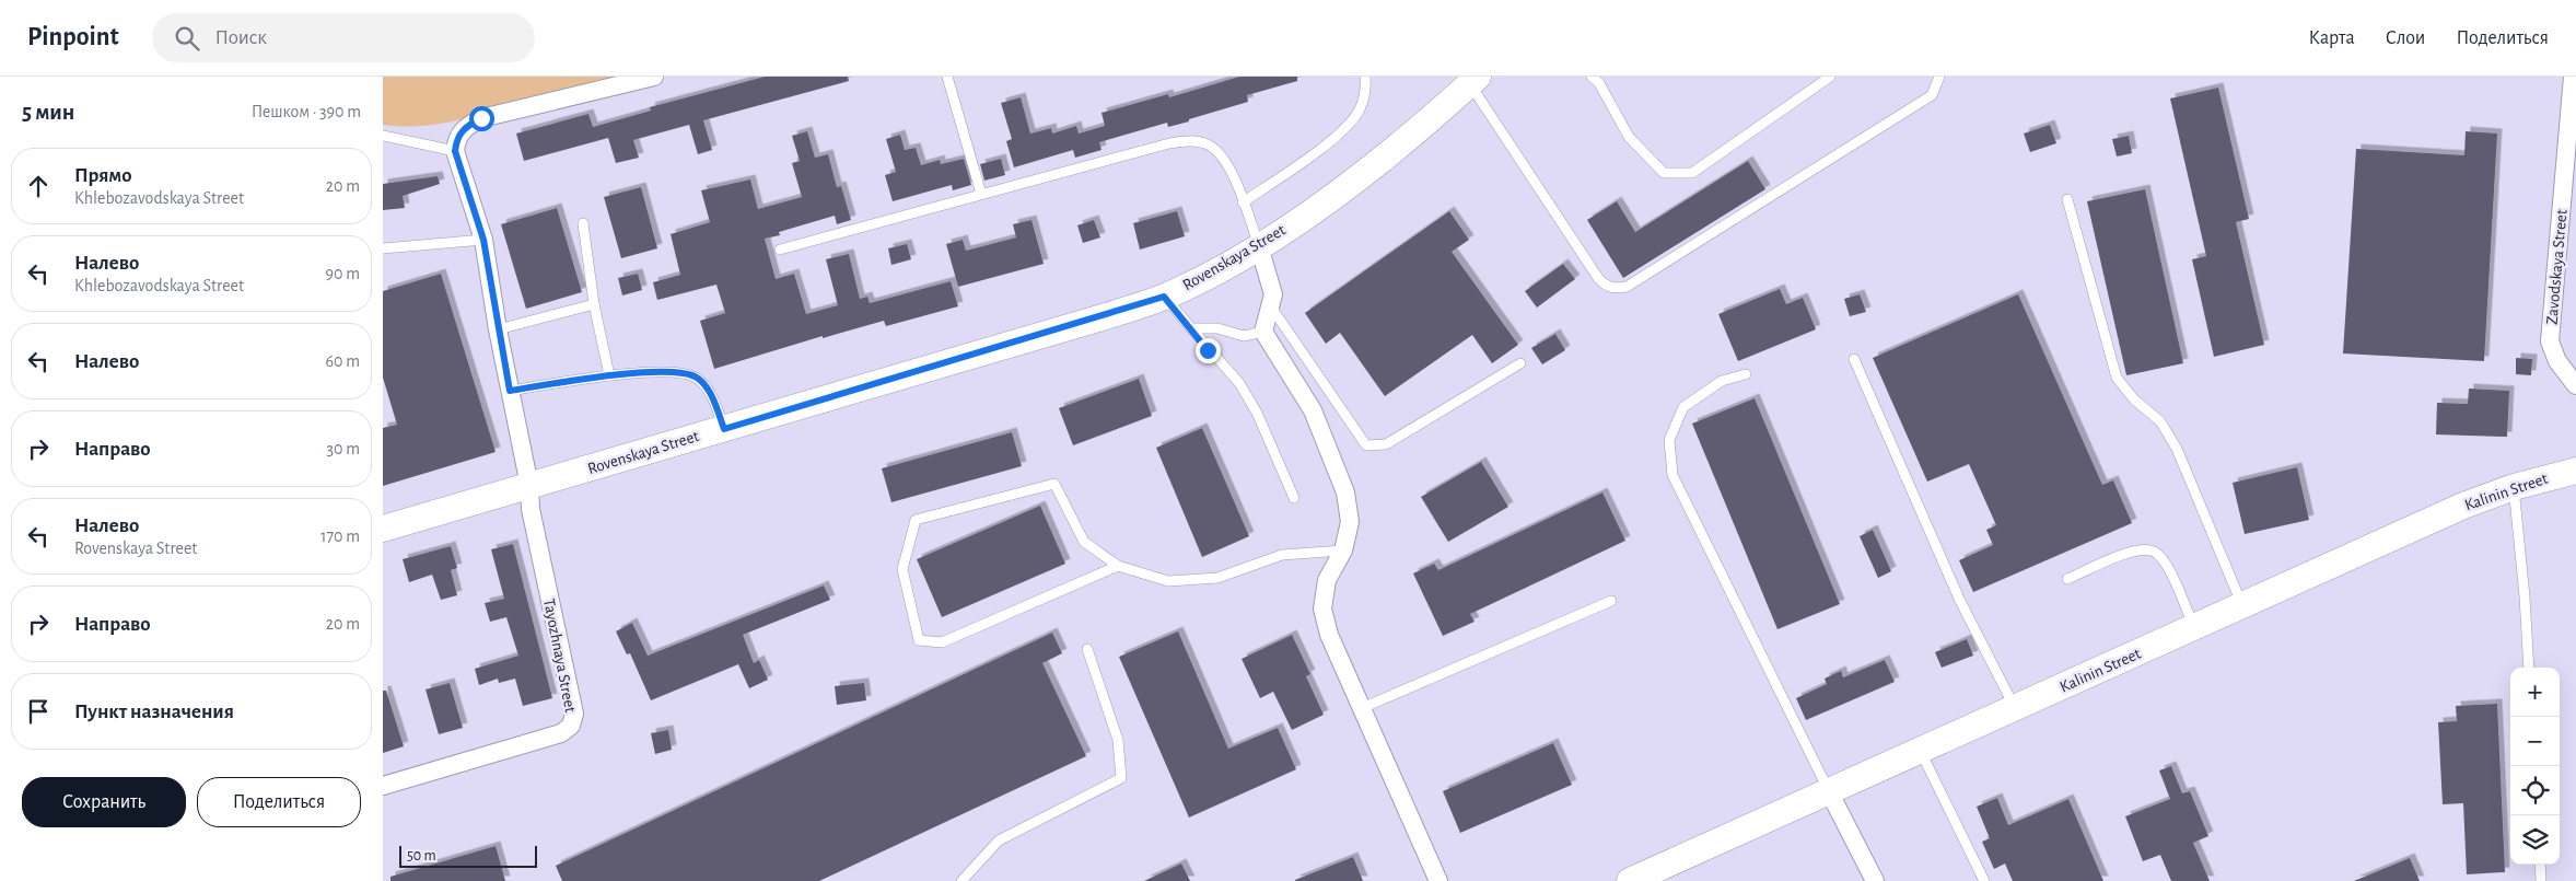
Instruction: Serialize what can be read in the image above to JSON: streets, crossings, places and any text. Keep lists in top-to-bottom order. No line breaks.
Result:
{"streets":{"main road":["Rovenskaya Street","Kalinin Street"],"street":["Zavodskaya Street","Tayozhnaya Street"]},"crossings":[["Rovenskaya Street","Tayozhnaya Street"]],"scale_bar":"50 m","page":{"header":"Pinpoint","search":"Поиск","nav":["Карта","Слои","Поделиться"],"heading":["5 мин","Пешком · 390 m"],"list":[["Прямо","Khlebozavodskaya Street","20 m"],["Налево","Khlebozavodskaya Street","90 m"],["Налево","60 m"],["Направо","30 m"],["Налево","Rovenskaya Street","170 m"],["Направо","20 m"],"Пункт назначения"],"map_buttons":["+","−"],"buttons":["Сохранить","Поделиться"],"scale":"50 m"}}
